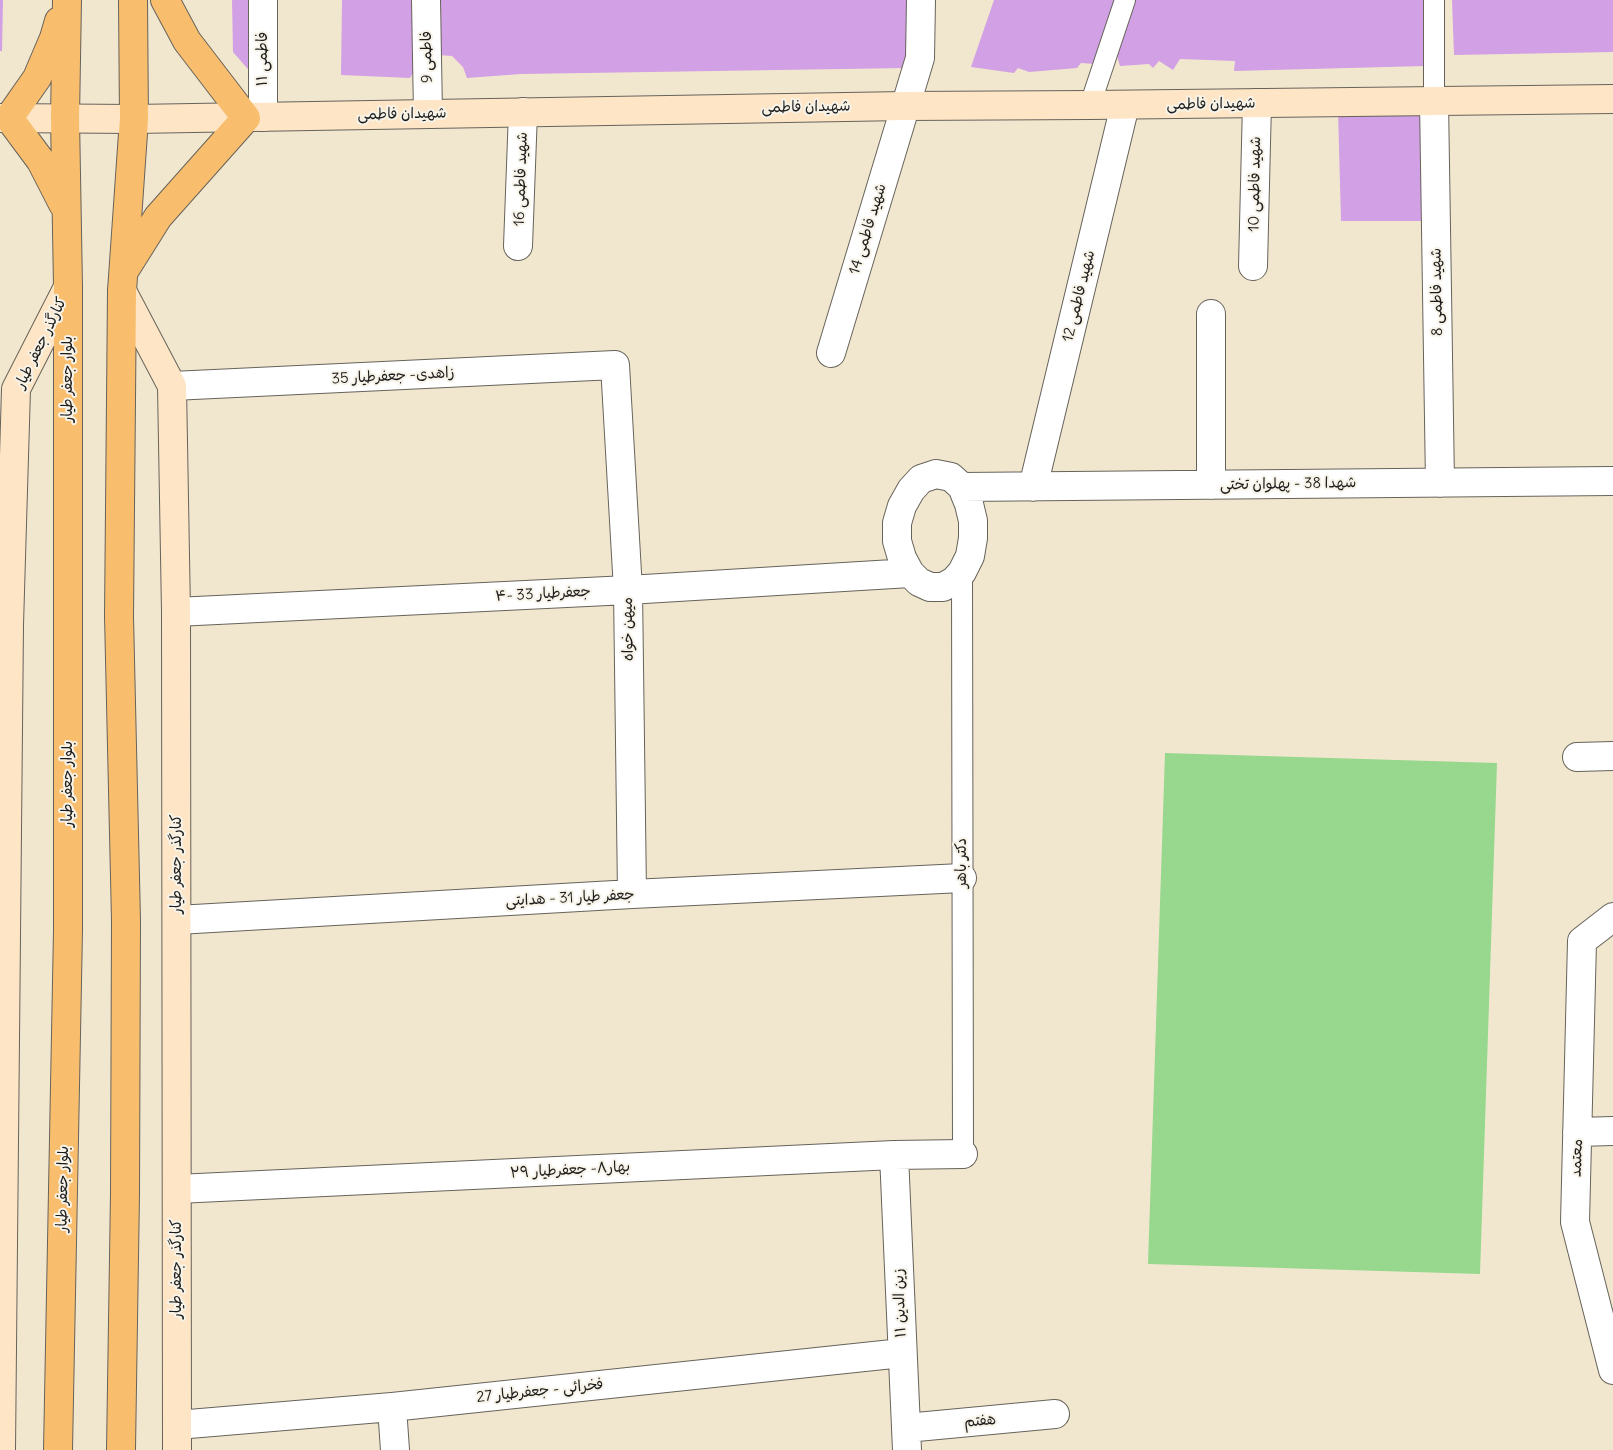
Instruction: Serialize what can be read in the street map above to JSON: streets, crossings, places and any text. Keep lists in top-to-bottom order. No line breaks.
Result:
{"streets":{"main road":["شهیدان فاطمی","کنارگذر جعفر طیار","بلوار جعفر طیار"],"street":["فاطمی 9","فاطمی ۱۱","شهید فاطمی 16","شهید فاطمی 10","شهید فاطمی 14","شهید فاطمی 8","شهید فاطمی 12","زاهدی- جعفرطیار 35","شهدا 38 - پهلوان تختی","۴- جعفرطیار 33","میهن خواه","جعفر طیار 31 - هدایتی","معتمد","بهار۸- جعفرطیار ۲۹","زین الدین ۱۱","فخرائی - جعفرطیار 27","هفتم"],"lane":["دکتر باهر"]},"crossings":[["فاطمی 9","شهیدان فاطمی"],["فاطمی ۱۱","شهیدان فاطمی"],["شهیدان فاطمی","شهید فاطمی 16"],["شهیدان فاطمی","شهید فاطمی 10"],["شهیدان فاطمی","شهید فاطمی 14"],["شهیدان فاطمی","شهید فاطمی 8"],["شهیدان فاطمی","شهید فاطمی 12"],["شهیدان فاطمی","بلوار جعفر طیار"],["شهید فاطمی 8","شهدا 38 - پهلوان تختی"],["شهید فاطمی 12","شهدا 38 - پهلوان تختی"],["کنارگذر جعفر طیار","زاهدی- جعفرطیار 35"],["کنارگذر جعفر طیار","بلوار جعفر طیار"],["کنارگذر جعفر طیار","۴- جعفرطیار 33"],["کنارگذر جعفر طیار","جعفر طیار 31 - هدایتی"],["کنارگذر جعفر طیار","بهار۸- جعفرطیار ۲۹"],["کنارگذر جعفر طیار","فخرائی - جعفرطیار 27"],["زاهدی- جعفرطیار 35","میهن خواه"],["شهدا 38 - پهلوان تختی","۴- جعفرطیار 33"],["شهدا 38 - پهلوان تختی","دکتر باهر"],["۴- جعفرطیار 33","میهن خواه"],["۴- جعفرطیار 33","دکتر باهر"],["میهن خواه","جعفر طیار 31 - هدایتی"],["دکتر باهر","جعفر طیار 31 - هدایتی"],["دکتر باهر","بهار۸- جعفرطیار ۲۹"],["بهار۸- جعفرطیار ۲۹","زین الدین ۱۱"],["زین الدین ۱۱","فخرائی - جعفرطیار 27"],["زین الدین ۱۱","هفتم"]]}
